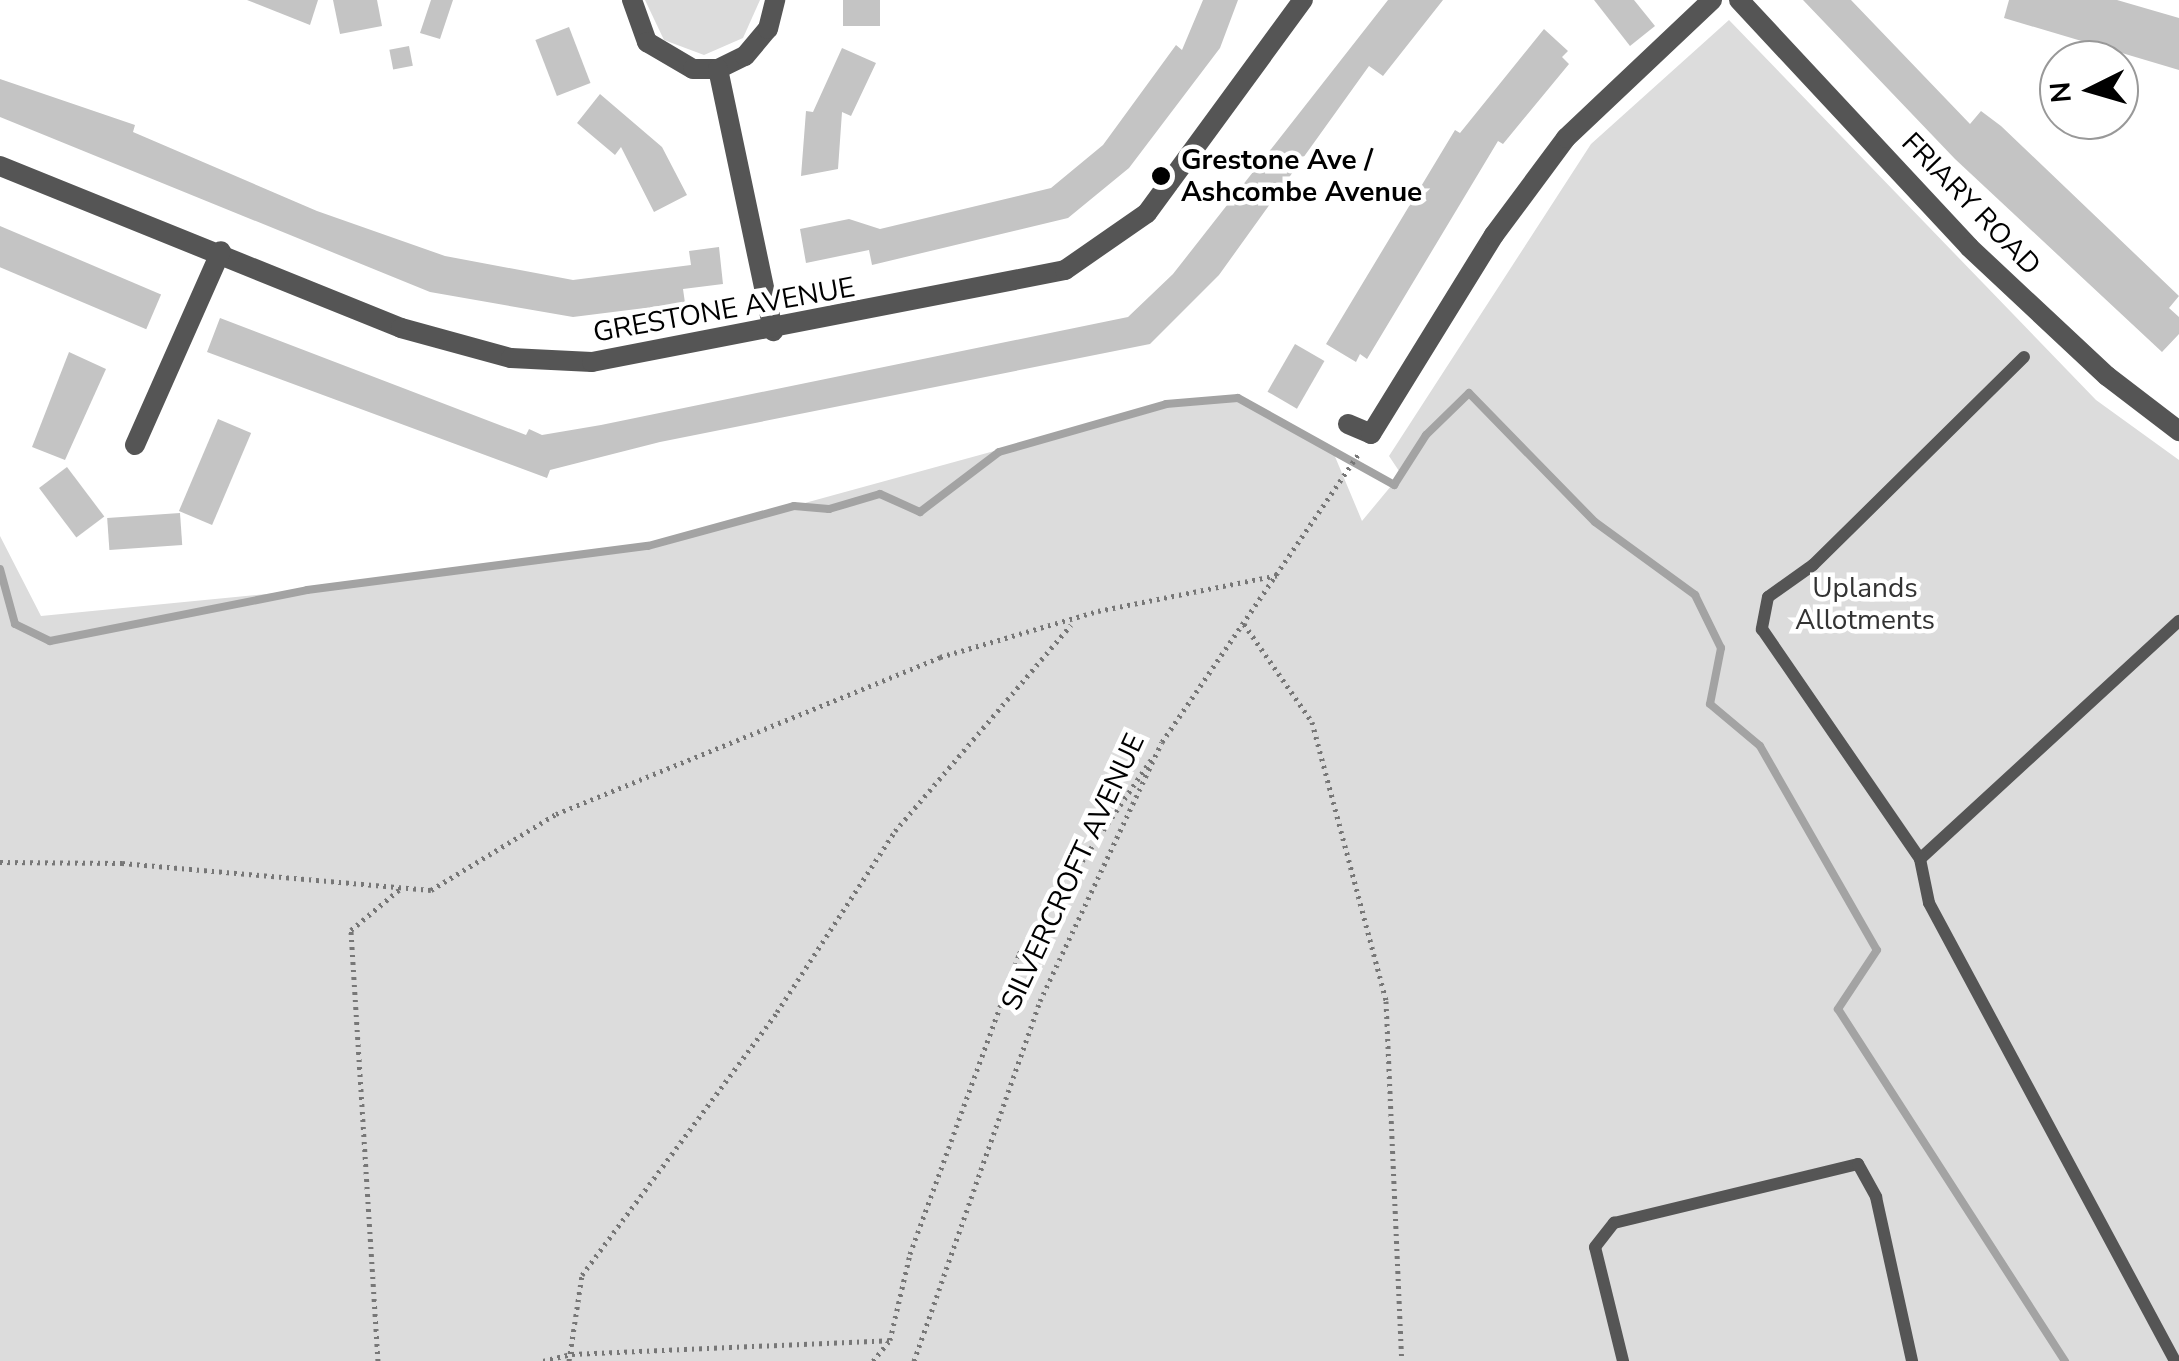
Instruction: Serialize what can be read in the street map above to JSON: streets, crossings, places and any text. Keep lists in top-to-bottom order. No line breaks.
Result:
{"streets":{"street":["FRIARY ROAD","GRESTONE AVENUE"],"path":["SILVERCROFT AVENUE"]},"parks":["Uplands Allotments"],"places":["Grestone Ave / Ashcombe Avenue"],"north":"left"}
